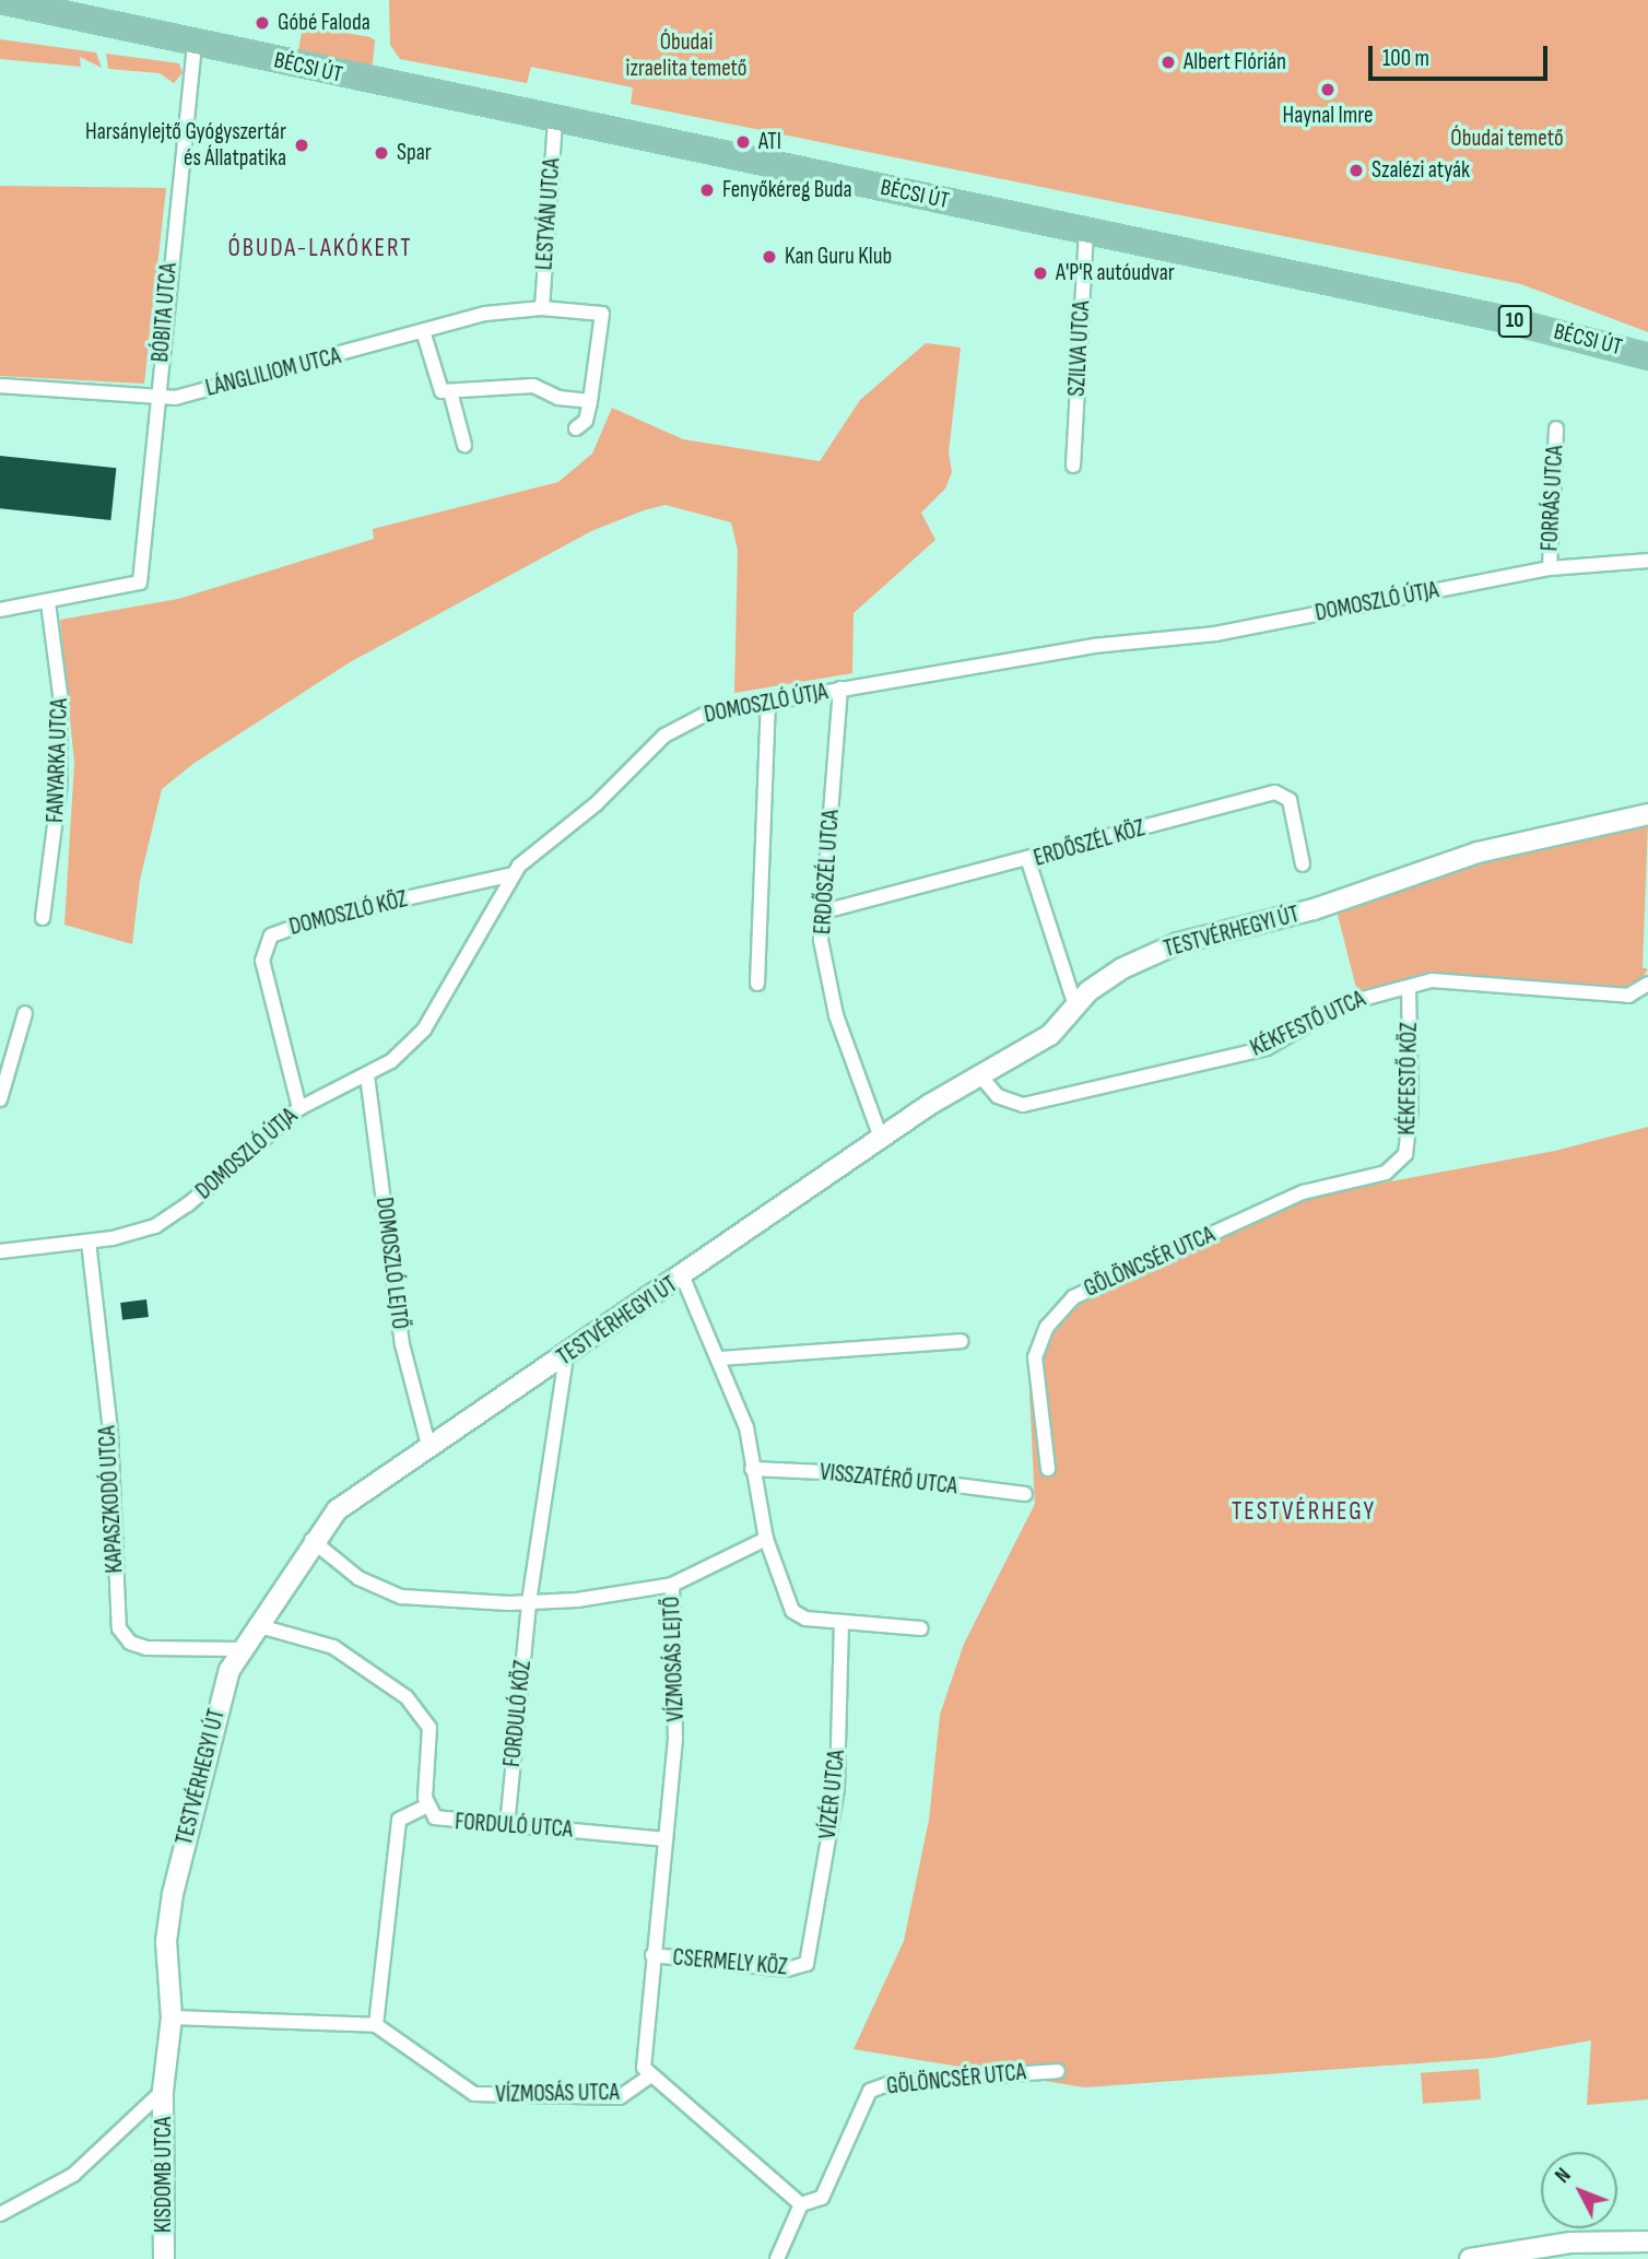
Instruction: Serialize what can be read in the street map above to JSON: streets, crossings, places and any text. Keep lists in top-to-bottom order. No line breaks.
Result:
{"streets":{"main road":["BÉCSI ÚT","10"],"street":["LESTYÁN UTCA","BÓBITA UTCA","SZILVA UTCA","LÁNGLILIOM UTCA","FORRÁS UTCA","DOMOSZLÓ ÚTJA","FANYARKA UTCA","ERDŐSZÉL KÖZ","ERDŐSZÉL UTCA","DOMOSZLÓ KÖZ","TESTVÉRHEGYI ÚT","KÉKFESTŐ UTCA","KÉKFESTŐ KÖZ","GÖLÖNCSÉR UTCA","DOMOSZLÓ LEJTŐ","VISSZATÉRŐ UTCA","KAPASZKODÓ UTCA","VÍZMOSÁS LEJTŐ","FORDULÓ KÖZ","VÍZÉR UTCA","FORDULÓ UTCA","CSERMELY KÖZ","VÍZMOSÁS UTCA","KISDOMB UTCA"]},"crossings":[["BÉCSI ÚT","LESTYÁN UTCA"],["BÉCSI ÚT","BÓBITA UTCA"],["BÉCSI ÚT","SZILVA UTCA"],["LESTYÁN UTCA","LÁNGLILIOM UTCA"],["BÓBITA UTCA","LÁNGLILIOM UTCA"],["BÓBITA UTCA","FANYARKA UTCA"],["FORRÁS UTCA","DOMOSZLÓ ÚTJA"],["DOMOSZLÓ ÚTJA","ERDŐSZÉL UTCA"],["DOMOSZLÓ ÚTJA","DOMOSZLÓ KÖZ"],["DOMOSZLÓ ÚTJA","DOMOSZLÓ LEJTŐ"],["DOMOSZLÓ ÚTJA","KAPASZKODÓ UTCA"],["ERDŐSZÉL KÖZ","ERDŐSZÉL UTCA"],["ERDŐSZÉL UTCA","TESTVÉRHEGYI ÚT"],["TESTVÉRHEGYI ÚT","KÉKFESTŐ UTCA"],["TESTVÉRHEGYI ÚT","DOMOSZLÓ LEJTŐ"],["TESTVÉRHEGYI ÚT","KAPASZKODÓ UTCA"],["TESTVÉRHEGYI ÚT","VÍZMOSÁS LEJTŐ"],["TESTVÉRHEGYI ÚT","FORDULÓ UTCA"],["TESTVÉRHEGYI ÚT","KISDOMB UTCA"],["KÉKFESTŐ UTCA","KÉKFESTŐ KÖZ"],["KÉKFESTŐ KÖZ","GÖLÖNCSÉR UTCA"],["GÖLÖNCSÉR UTCA","VÍZMOSÁS UTCA"],["VÍZMOSÁS LEJTŐ","FORDULÓ KÖZ"],["VÍZMOSÁS LEJTŐ","FORDULÓ UTCA"],["VÍZMOSÁS LEJTŐ","CSERMELY KÖZ"],["VÍZMOSÁS LEJTŐ","VÍZMOSÁS UTCA"],["FORDULÓ KÖZ","FORDULÓ UTCA"],["VÍZÉR UTCA","CSERMELY KÖZ"]],"districts":["ÓBUDA-LAKÓKERT","TESTVÉRHEGY"],"parks":["Óbudai izraelita temető","Óbudai temető"],"places":["Góbé Faloda","Albert Flórián","Haynal Imre","ATI","Harsánylejtő Gyógyszertár és Állatpatika","Spar","Szalézi atyák","Fenyőkéreg Buda","Kan Guru Klub","A'P'R autóudvar"],"scale_bar":"100 m","north":"top left"}
